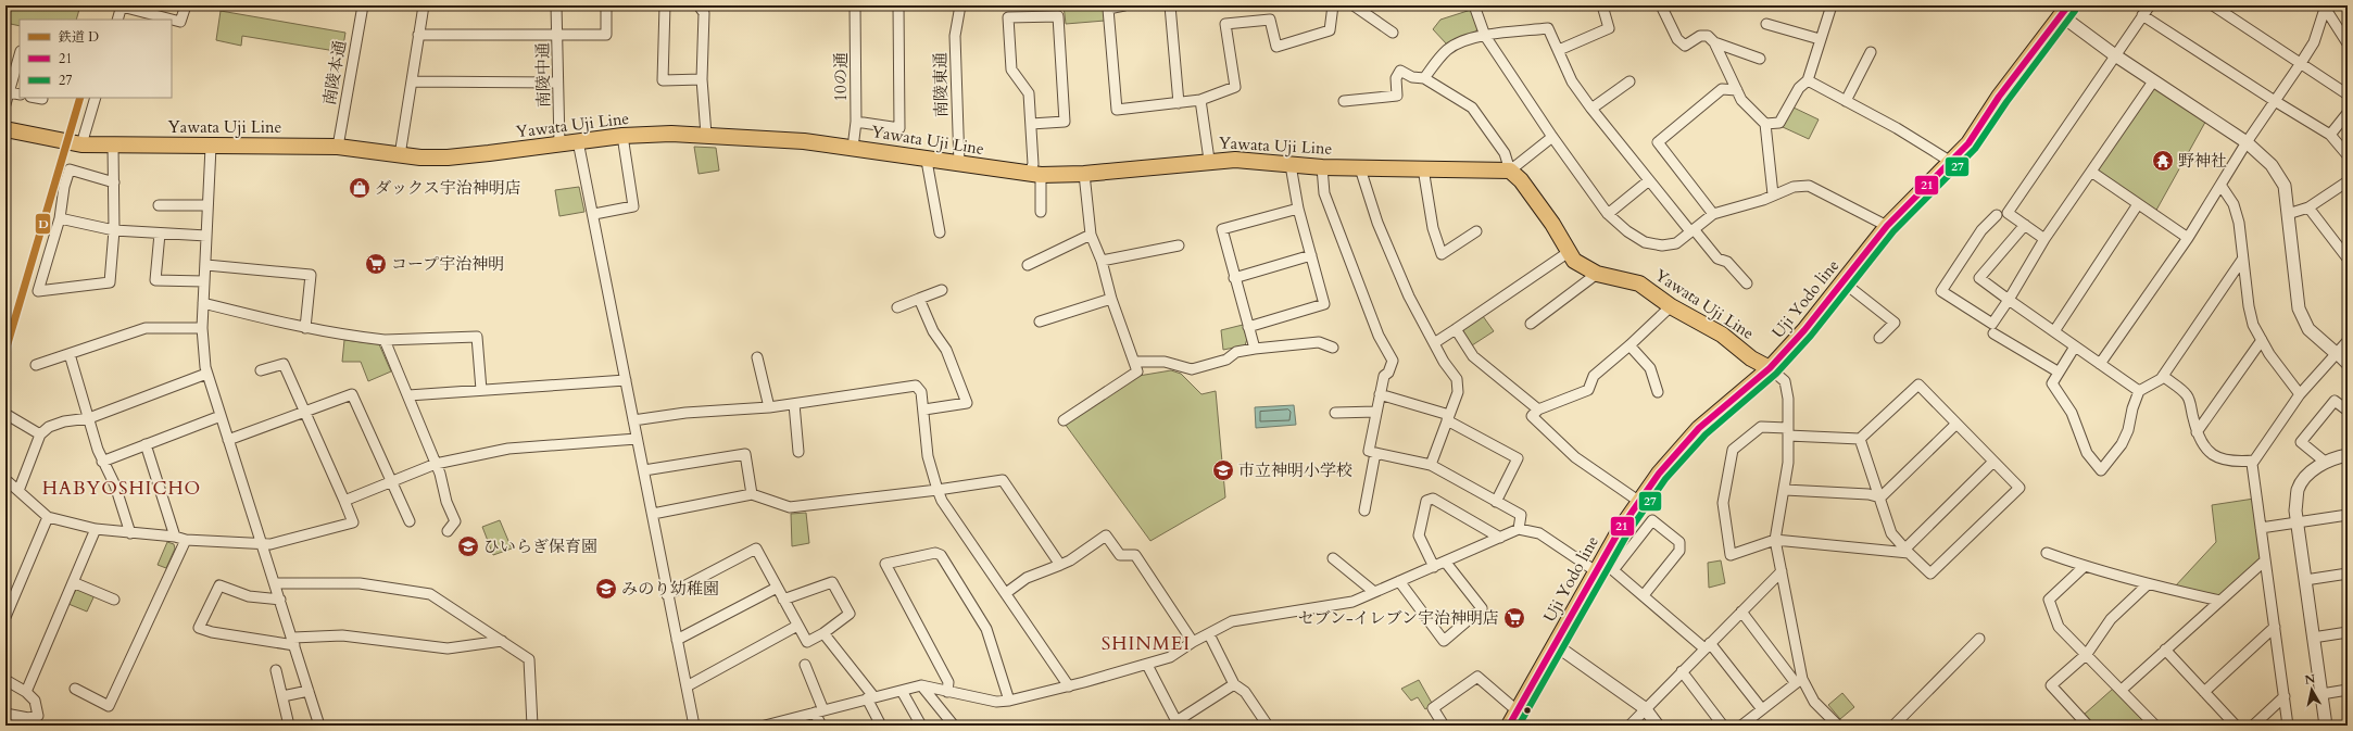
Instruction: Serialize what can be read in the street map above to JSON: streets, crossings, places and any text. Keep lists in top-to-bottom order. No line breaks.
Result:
{"streets":{"main road":["Yawata Uji Line","Uji Yodo line"],"street":["南陵本通","南陵中通","10の通","南陵東通"]},"crossings":[["南陵本通","Yawata Uji Line"],["南陵中通","Yawata Uji Line"],["10の通","Yawata Uji Line"],["南陵東通","Yawata Uji Line"],["Yawata Uji Line","Uji Yodo line"]],"districts":["HABYOSHICHO","SHINMEI"],"places":{"temple":["野神社"],"shop":["ダックス宇治神明店"],"supermarket":["コープ宇治神明","セブン-イレブン宇治神明店"],"school or university":["市立神明小学校","ひいらぎ保育園","みのり幼稚園"]},"lines":["transit line 21","transit line 27","rail line D"],"legend":["鉄道 D","21","27"],"north":"top"}
